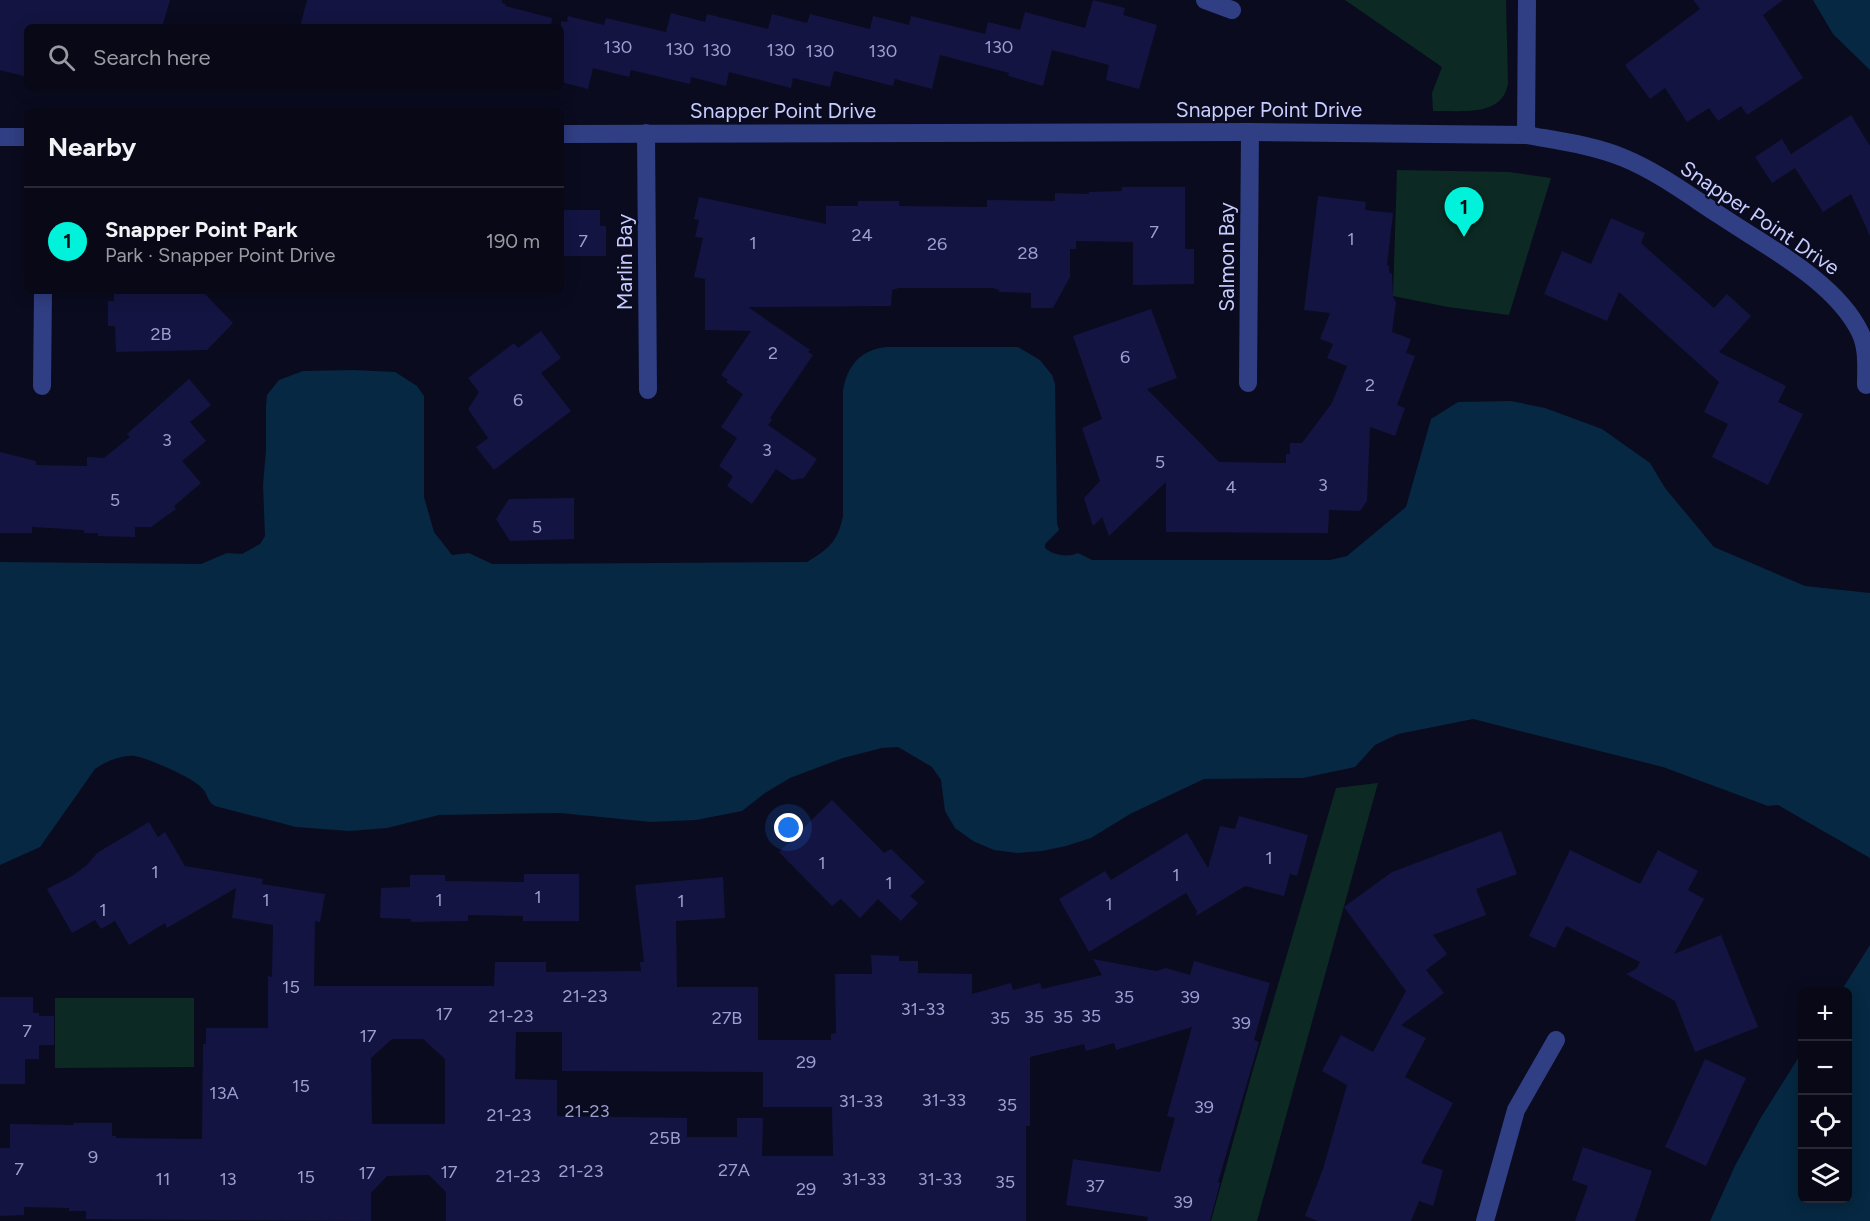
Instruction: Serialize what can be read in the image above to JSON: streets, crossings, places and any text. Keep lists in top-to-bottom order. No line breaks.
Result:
{"streets":{"street":["Snapper Point Drive","Salmon Bay","Marlin Bay"]},"crossings":[["Snapper Point Drive","Salmon Bay"],["Snapper Point Drive","Marlin Bay"]],"house_numbers":["130","130","130","130","130","130","130","7","24","1","7","1","26","28","2B","2","6","2","6","3","3","5","3","4","5","5","1","1","1","1","1","1","1","1","1","1","1","15","21-23","35","39","31-33","17","21-23","35","35","35","27B","35","39","7","17","29","15","13A","31-33","31-33","35","39","21-23","21-23","25B","9","7","27A","21-23","17","17","21-23","15","11","13","31-33","31-33","35","37","29","39"],"page":{"search":"Search here","heading":"Nearby","list":[{"mark":"1","name":"Snapper Point Park","note":"Park · Snapper Point Drive","value":"190 m"}],"pins":"1","map_buttons":["+","−"]}}
